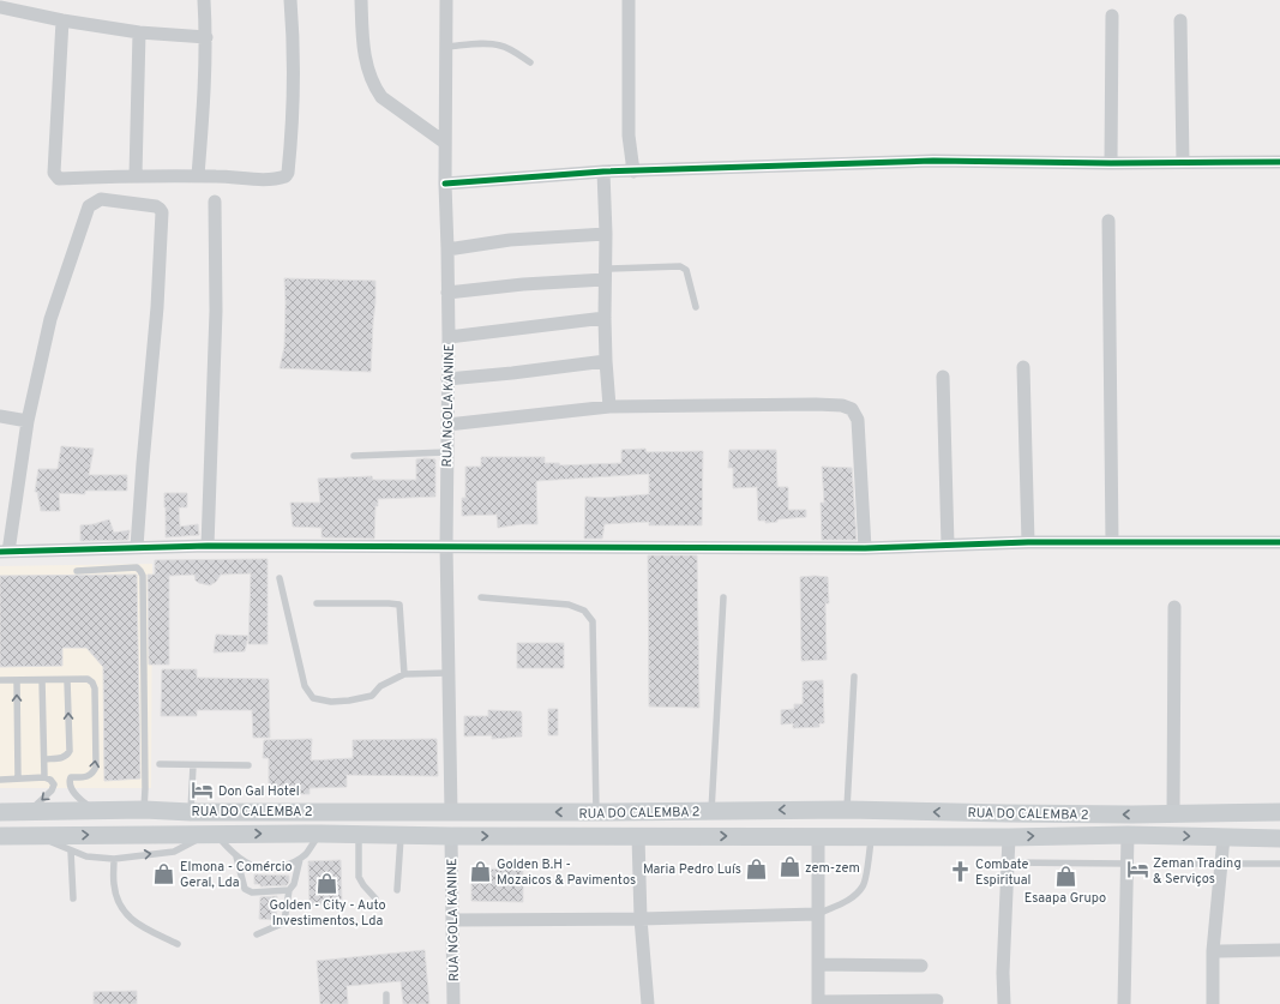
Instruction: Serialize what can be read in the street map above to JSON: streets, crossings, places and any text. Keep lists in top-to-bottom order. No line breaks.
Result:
{"streets":{"main road":["RUA DO CALEMBA 2"],"street":["RUA NGOLA KANINE"]},"crossings":[["RUA NGOLA KANINE","RUA DO CALEMBA 2"]],"places":{"hotel":["Don Gal Hotel","Zeman Trading & Serviços"],"shop":["zem-zem","Maria Pedro Luís","Golden B.H - Mozaicos & Pavimentos","Elmona - Comércio Geral, Lda","Esaapa Grupo","Golden - City - Auto Investimentos, Lda"],"church":["Combate Espiritual"]}}
